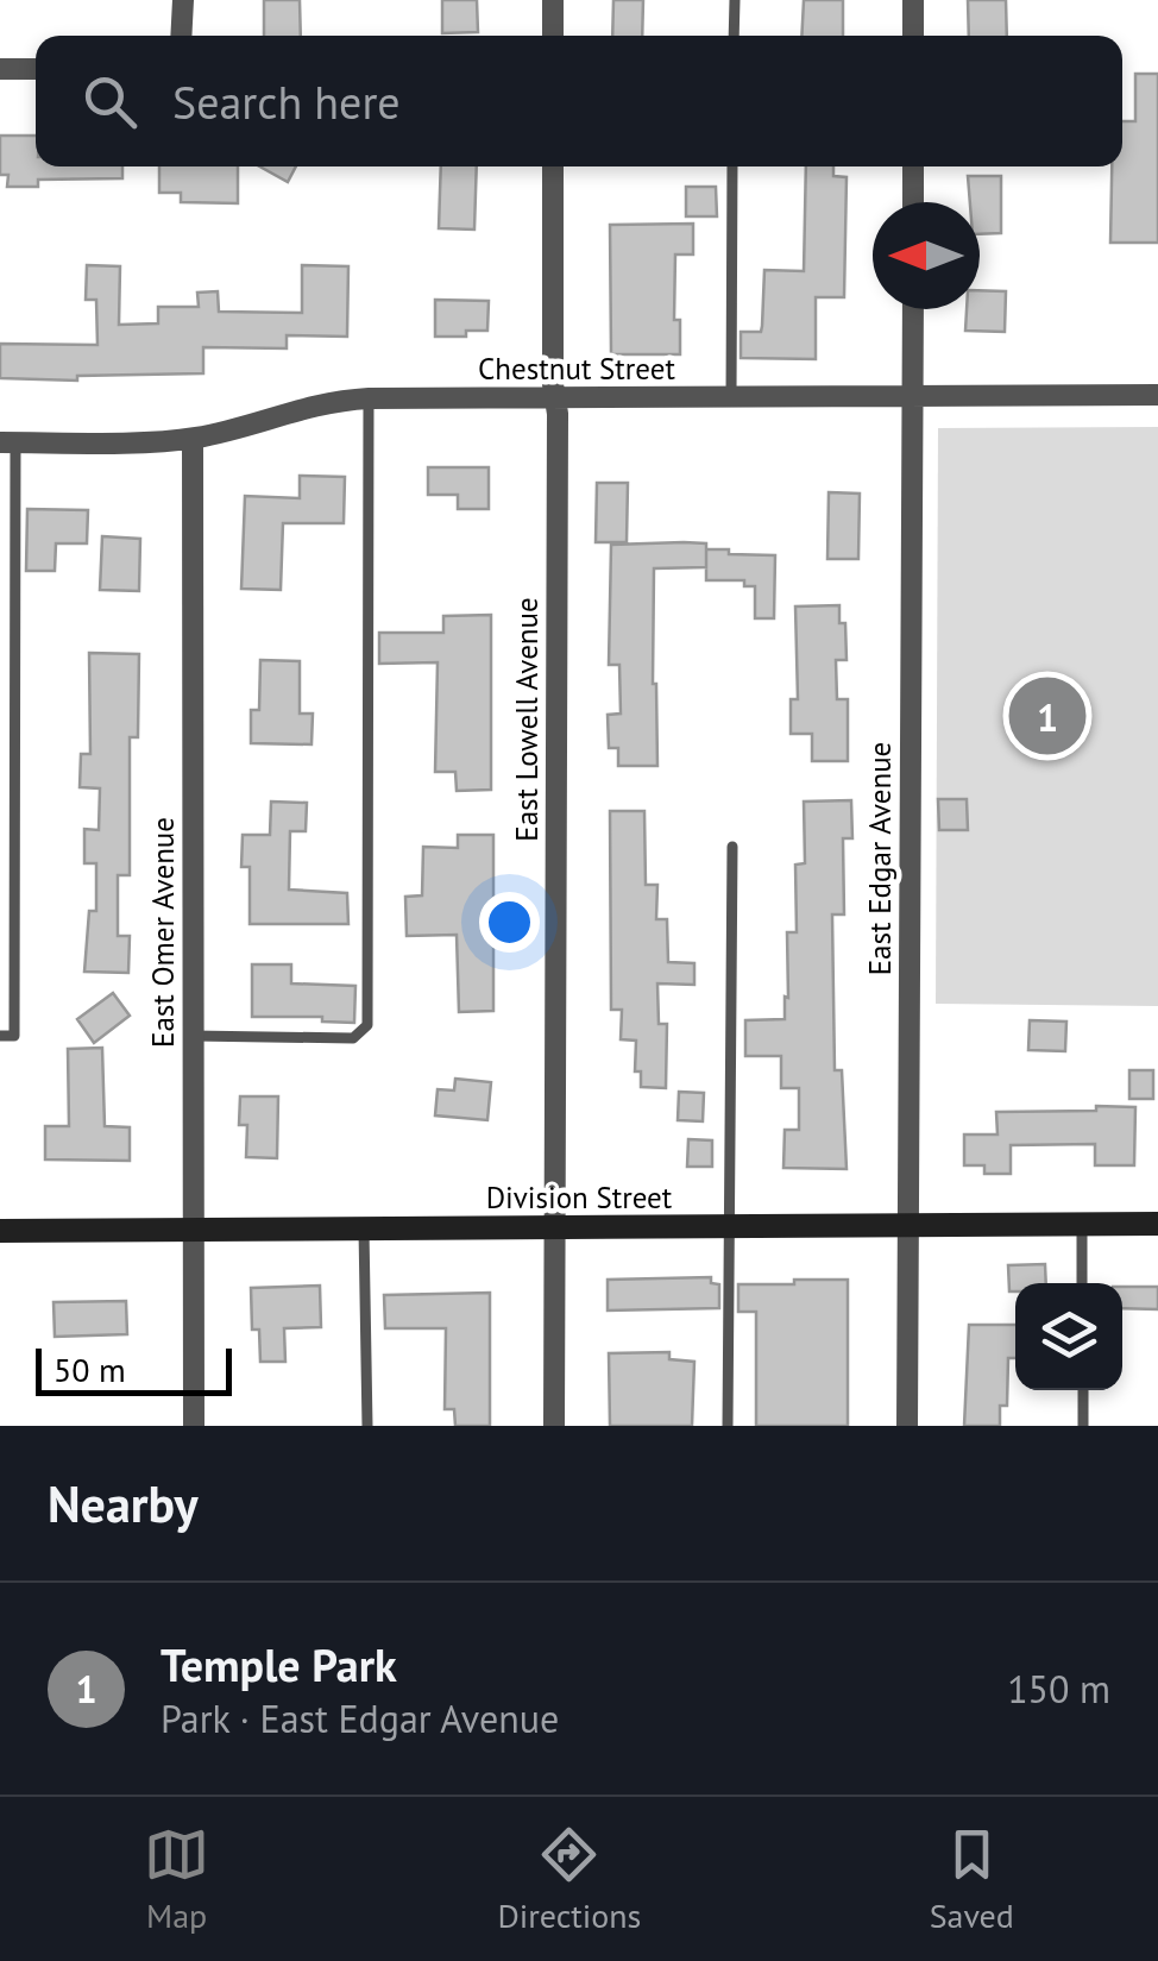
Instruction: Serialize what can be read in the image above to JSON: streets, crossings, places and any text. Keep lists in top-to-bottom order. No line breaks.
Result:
{"streets":{"street":["Chestnut Street","East Lowell Avenue","East Edgar Avenue","East Omer Avenue","Division Street"]},"crossings":[["Chestnut Street","East Lowell Avenue"],["Chestnut Street","East Edgar Avenue"],["Chestnut Street","East Omer Avenue"],["East Lowell Avenue","Division Street"],["East Edgar Avenue","Division Street"],["East Omer Avenue","Division Street"]],"scale_bar":"50 m","north":"left","page":{"search":"Search here","pins":"1","scale":"50 m","heading":"Nearby","list":[{"mark":"1","name":"Temple Park","note":"Park · East Edgar Avenue","value":"150 m"}],"nav":["Map","Directions","Saved"]}}
